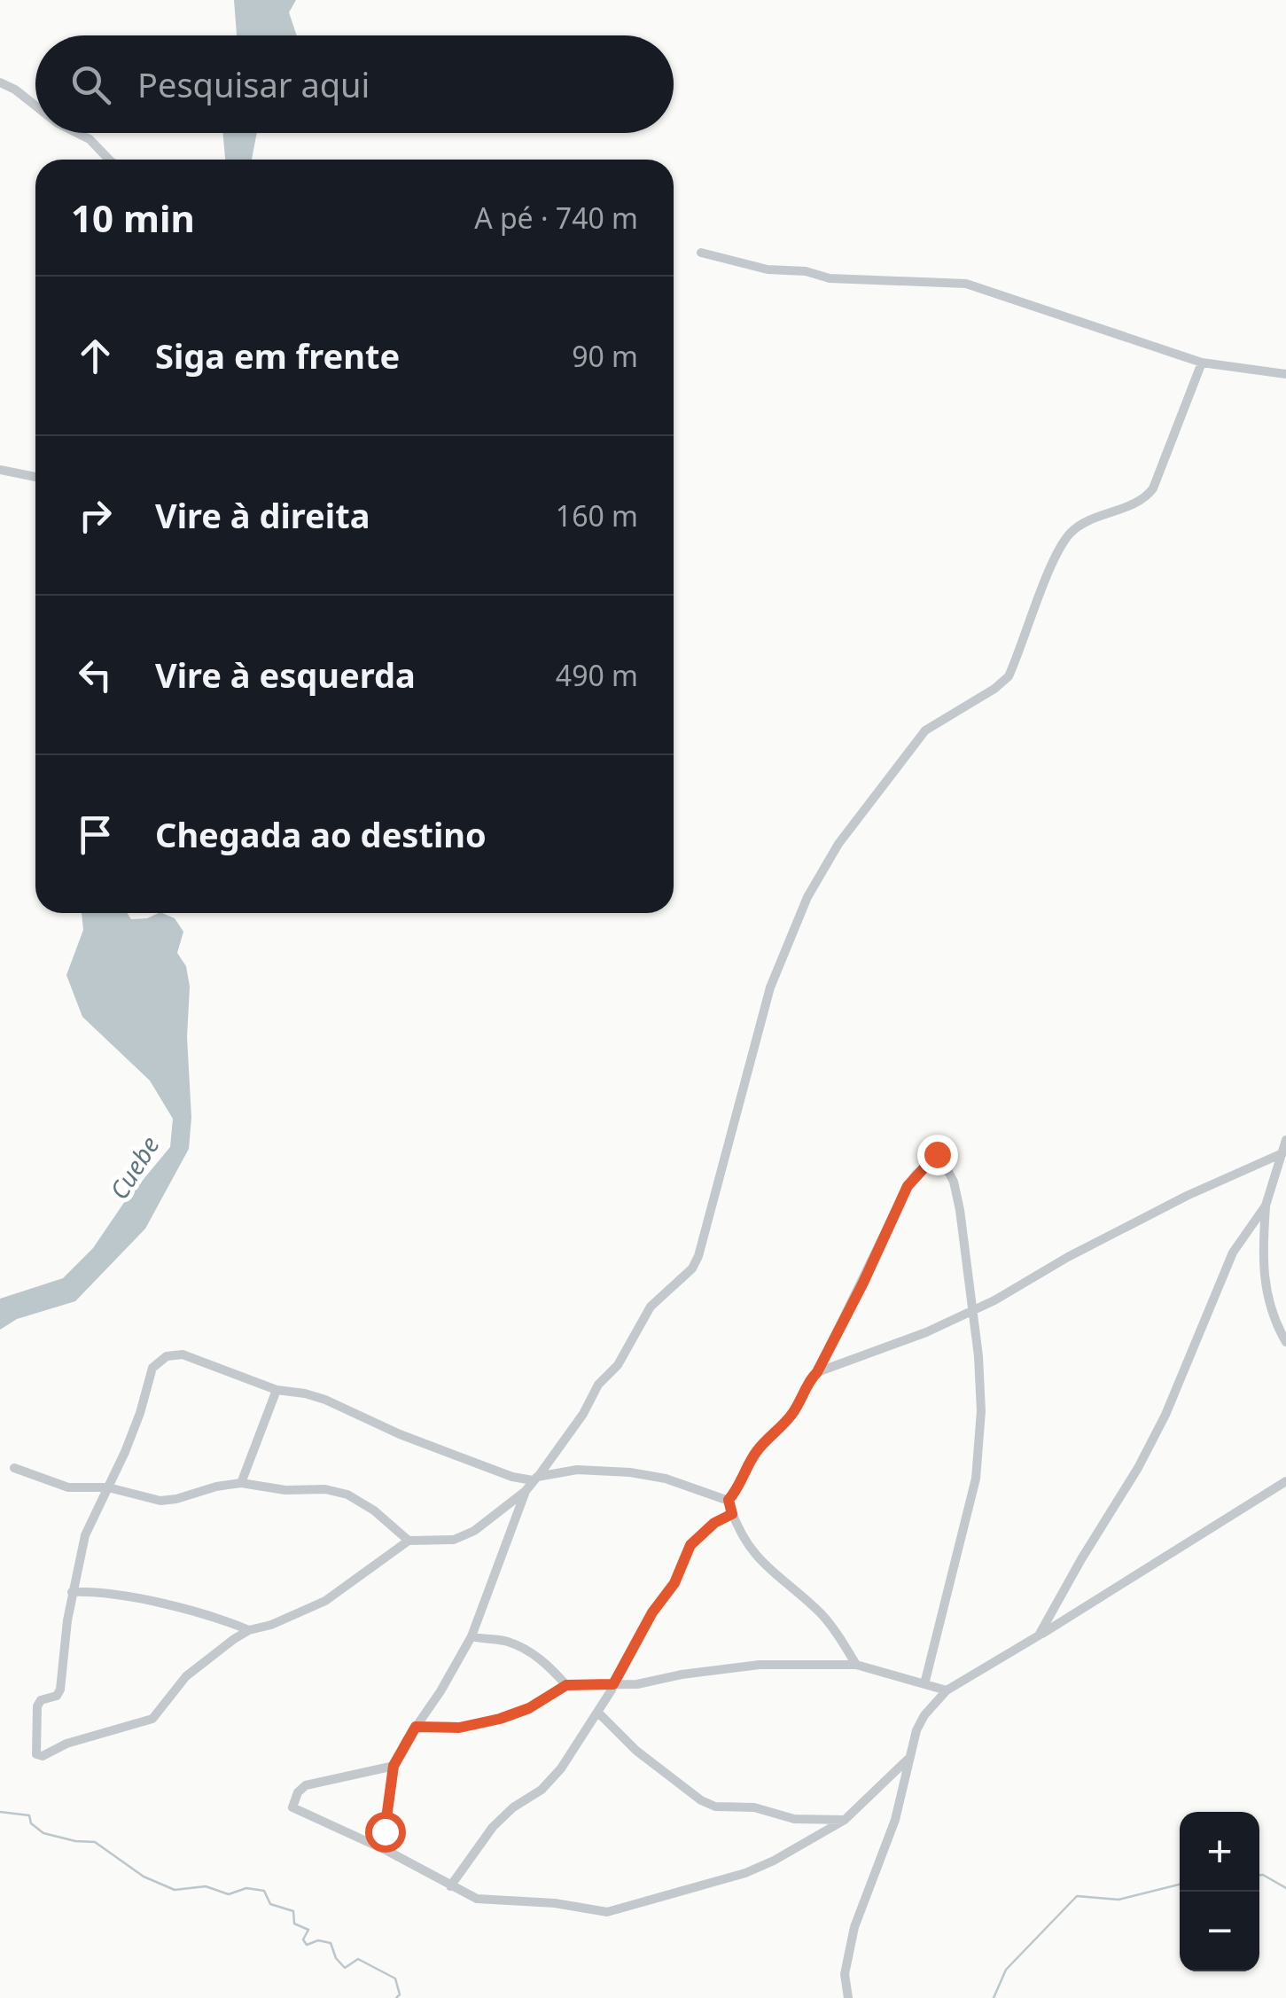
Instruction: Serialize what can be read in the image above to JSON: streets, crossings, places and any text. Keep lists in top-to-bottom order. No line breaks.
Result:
{"water":["Cuebe"],"page":{"search":"Pesquisar aqui","heading":["10 min","A pé · 740 m"],"list":[["Siga em frente","90 m"],["Vire à direita","160 m"],["Vire à esquerda","490 m"],"Chegada ao destino"],"map_buttons":["+","−"]}}
